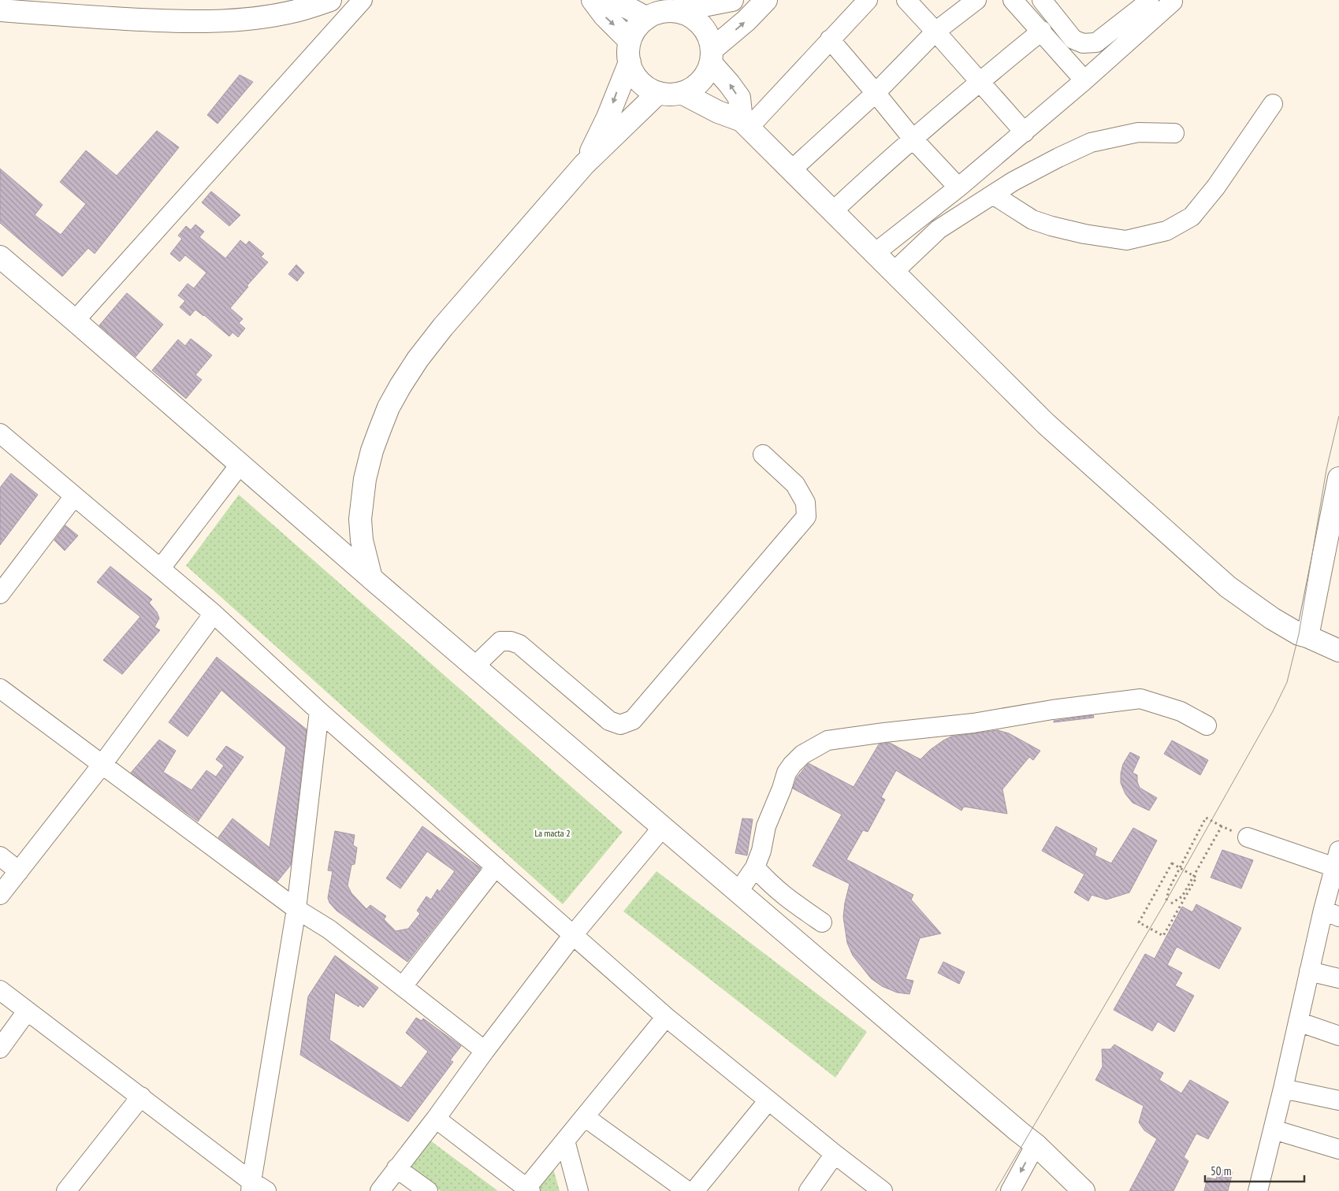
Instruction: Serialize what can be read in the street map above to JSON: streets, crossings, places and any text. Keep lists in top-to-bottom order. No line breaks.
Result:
{"parks":["La macta 2"],"scale_bar":"50 m"}
